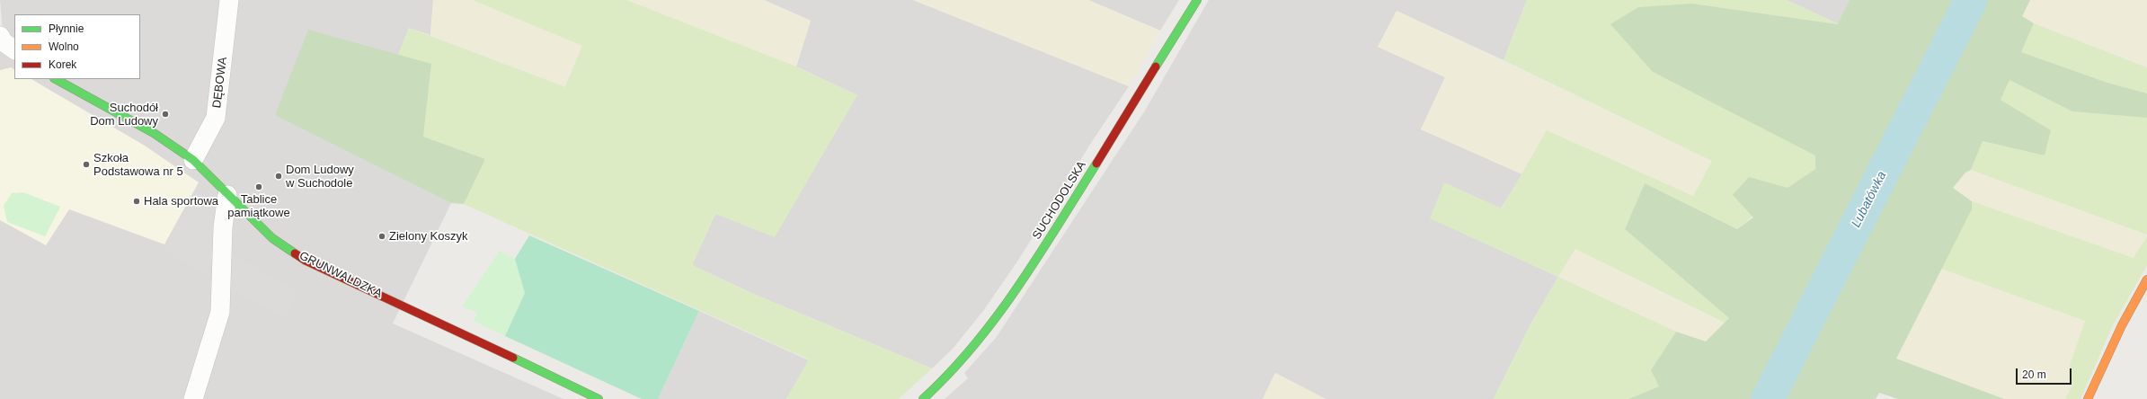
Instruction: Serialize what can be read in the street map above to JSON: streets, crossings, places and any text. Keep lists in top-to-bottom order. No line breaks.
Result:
{"streets":{"street":["DĘBOWA","SUCHODOLSKA","GRUNWALDZKA"]},"crossings":[["DĘBOWA","GRUNWALDZKA"]],"water":["Lubatówka"],"places":["Suchodół Dom Ludowy","Szkoła Podstawowa nr 5","Dom Ludowy w Suchodole","Tablice pamiątkowe","Hala sportowa","Zielony Koszyk"],"legend":["Płynnie","Wolno","Korek"],"scale_bar":"20 m"}
